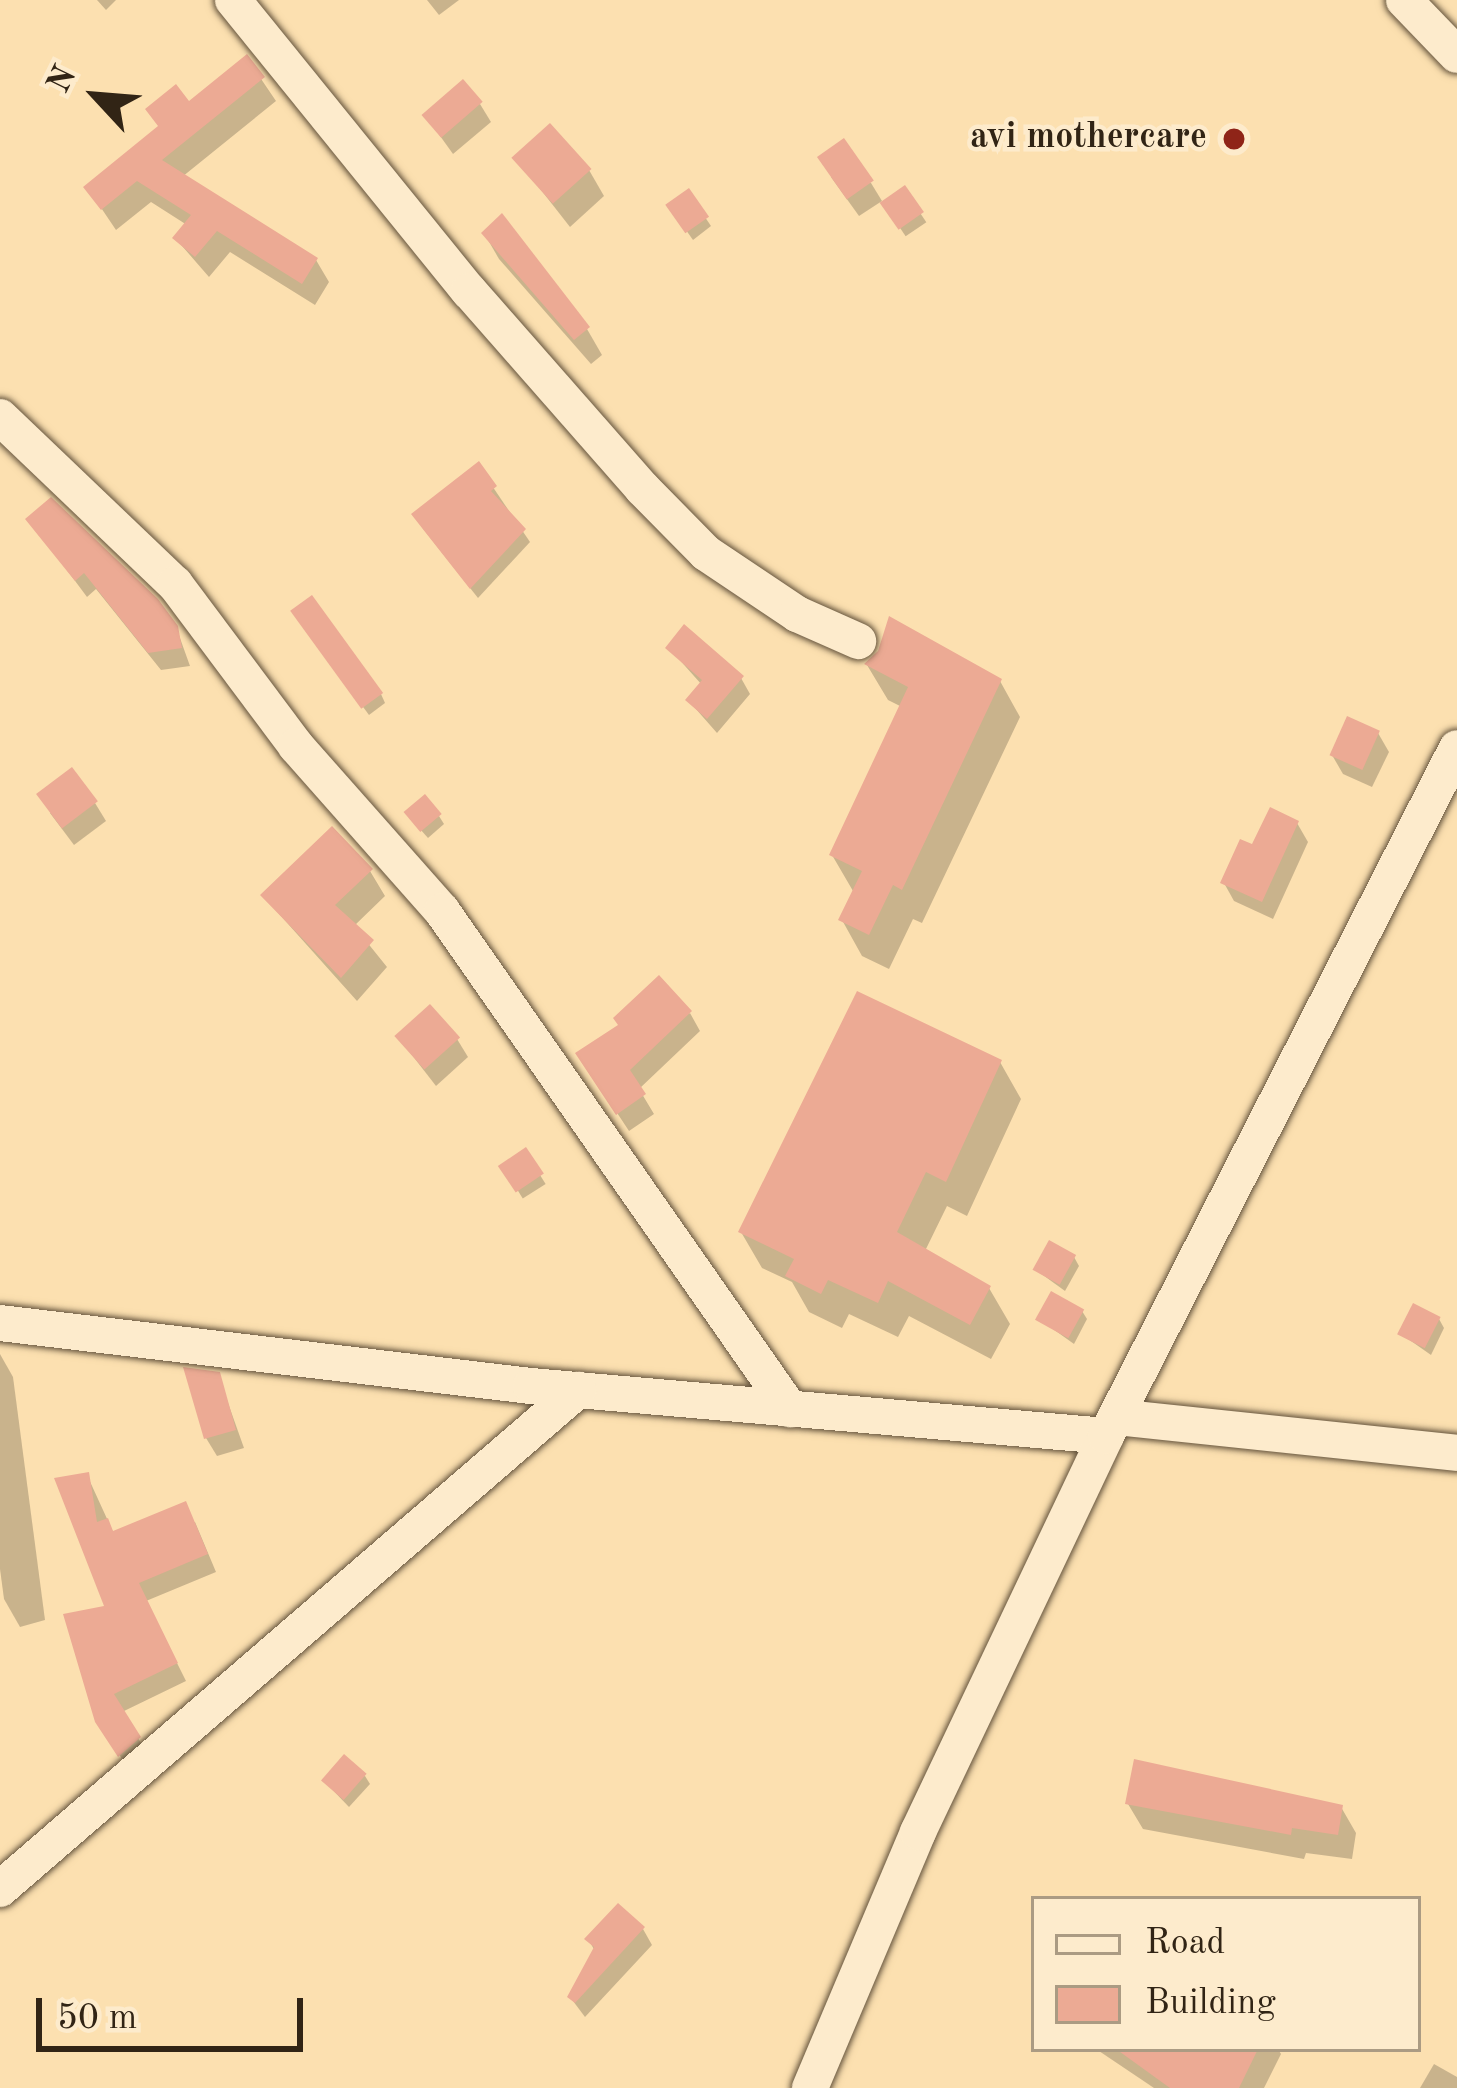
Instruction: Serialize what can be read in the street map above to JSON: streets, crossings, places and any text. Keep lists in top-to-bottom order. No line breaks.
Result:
{"places":["avi mothercare"],"legend":["Road","Building"],"scale_bar":"50 m","north":"top left"}
